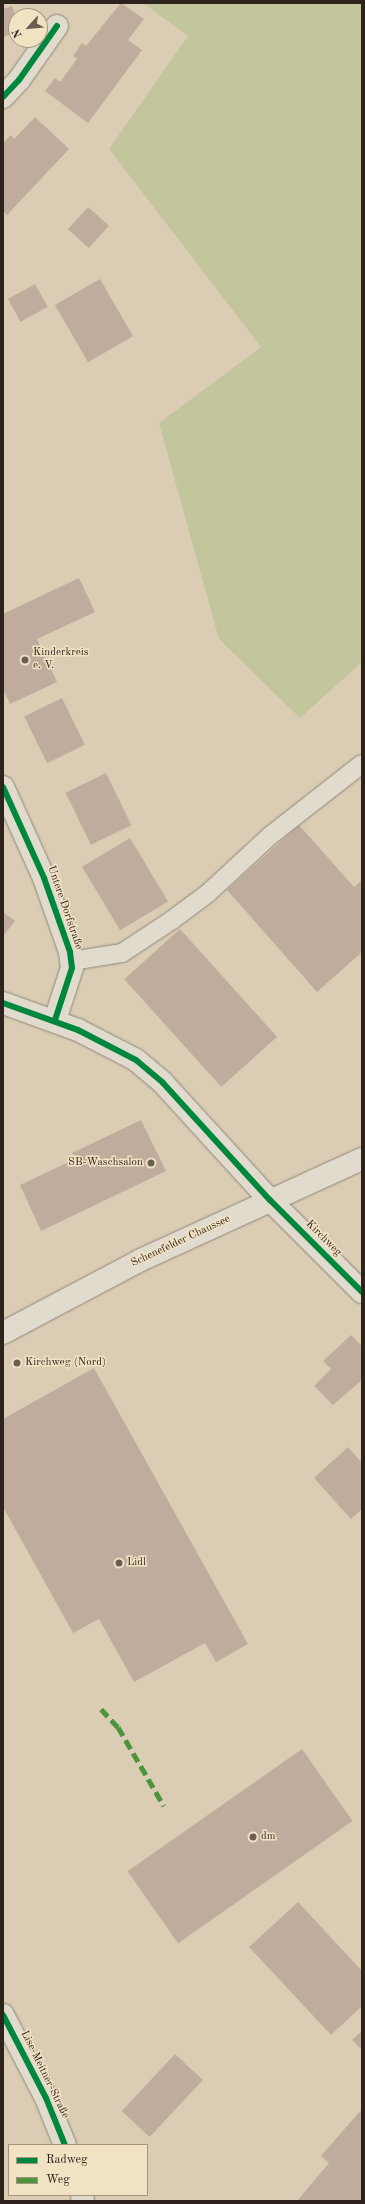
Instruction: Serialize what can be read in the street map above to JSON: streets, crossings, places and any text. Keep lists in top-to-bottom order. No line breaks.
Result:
{"streets":{"street":["Untere Dorfstraße","Kirchweg","Schenefelder Chaussee","Lise-Meitner-Straße"]},"crossings":[["Kirchweg","Schenefelder Chaussee"]],"places":["Kinderkreis e. V.","SB-Waschsalon","Kirchweg (Nord)","Lidl","dm"],"legend":["Radweg","Weg"],"north":"bottom left"}
